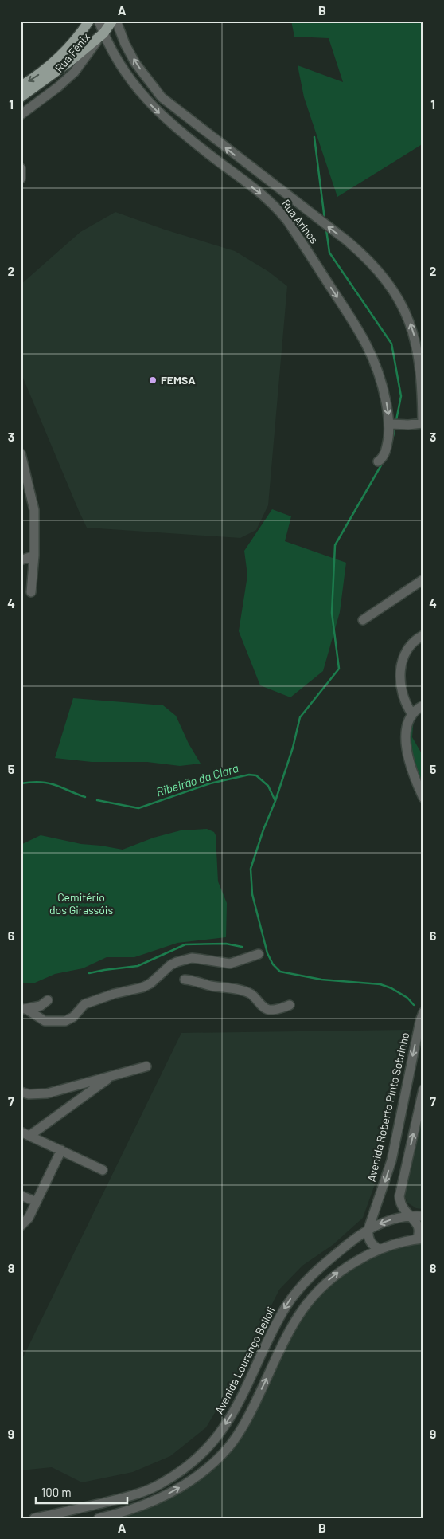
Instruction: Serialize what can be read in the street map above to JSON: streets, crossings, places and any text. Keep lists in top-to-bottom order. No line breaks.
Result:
{"streets":{"street":["Rua Fênix","Rua Arinos","Avenida Roberto Pinto Sobrinho","Avenida Lourenço Belloli"]},"crossings":[["Rua Fênix","Rua Arinos"],["Avenida Roberto Pinto Sobrinho","Avenida Lourenço Belloli"]],"water":["Ribeirão da Clara"],"parks":["Cemitério dos Girassóis"],"places":["FEMSA"],"scale_bar":"100 m","grid":{"columns":["A","B"],"rows":["1","2","3","4","5","6","7","8","9"]}}
